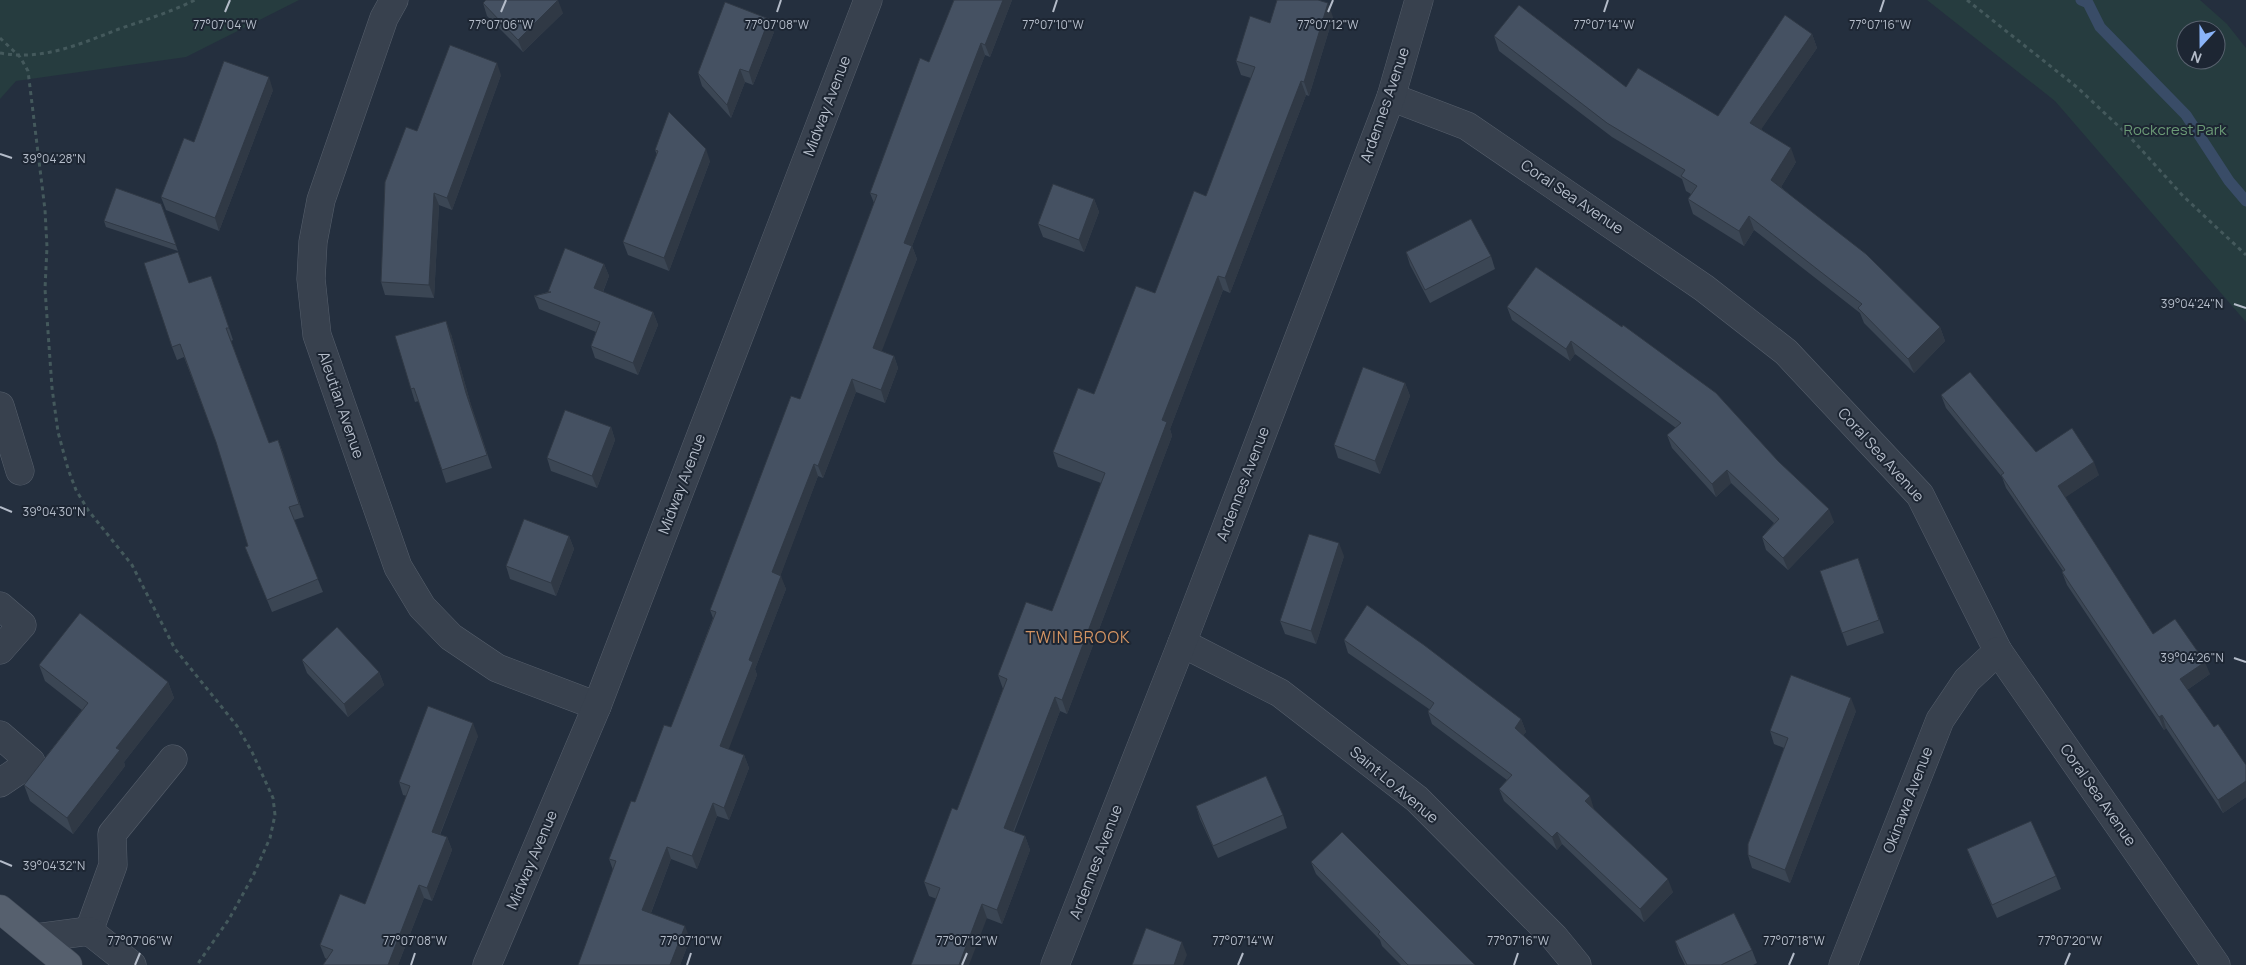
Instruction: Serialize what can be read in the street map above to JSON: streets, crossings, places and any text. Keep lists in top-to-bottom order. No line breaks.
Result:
{"streets":{"street":["Ardennes Avenue","Midway Avenue","Coral Sea Avenue","Aleutian Avenue","Saint Lo Avenue","Okinawa Avenue"]},"crossings":[["Ardennes Avenue","Coral Sea Avenue"],["Ardennes Avenue","Saint Lo Avenue"],["Midway Avenue","Aleutian Avenue"],["Coral Sea Avenue","Okinawa Avenue"]],"districts":["TWIN BROOK"],"parks":["Rockcrest Park"],"north":"bottom","coordinates":["77°07'04\"W","77°07'06\"W","77°07'08\"W","77°07'10\"W","77°07'12\"W","77°07'14\"W","77°07'16\"W","39°04'28\"N","39°04'24\"N","39°04'30\"N","39°04'26\"N","39°04'32\"N","77°07'18\"W","77°07'20\"W"]}
